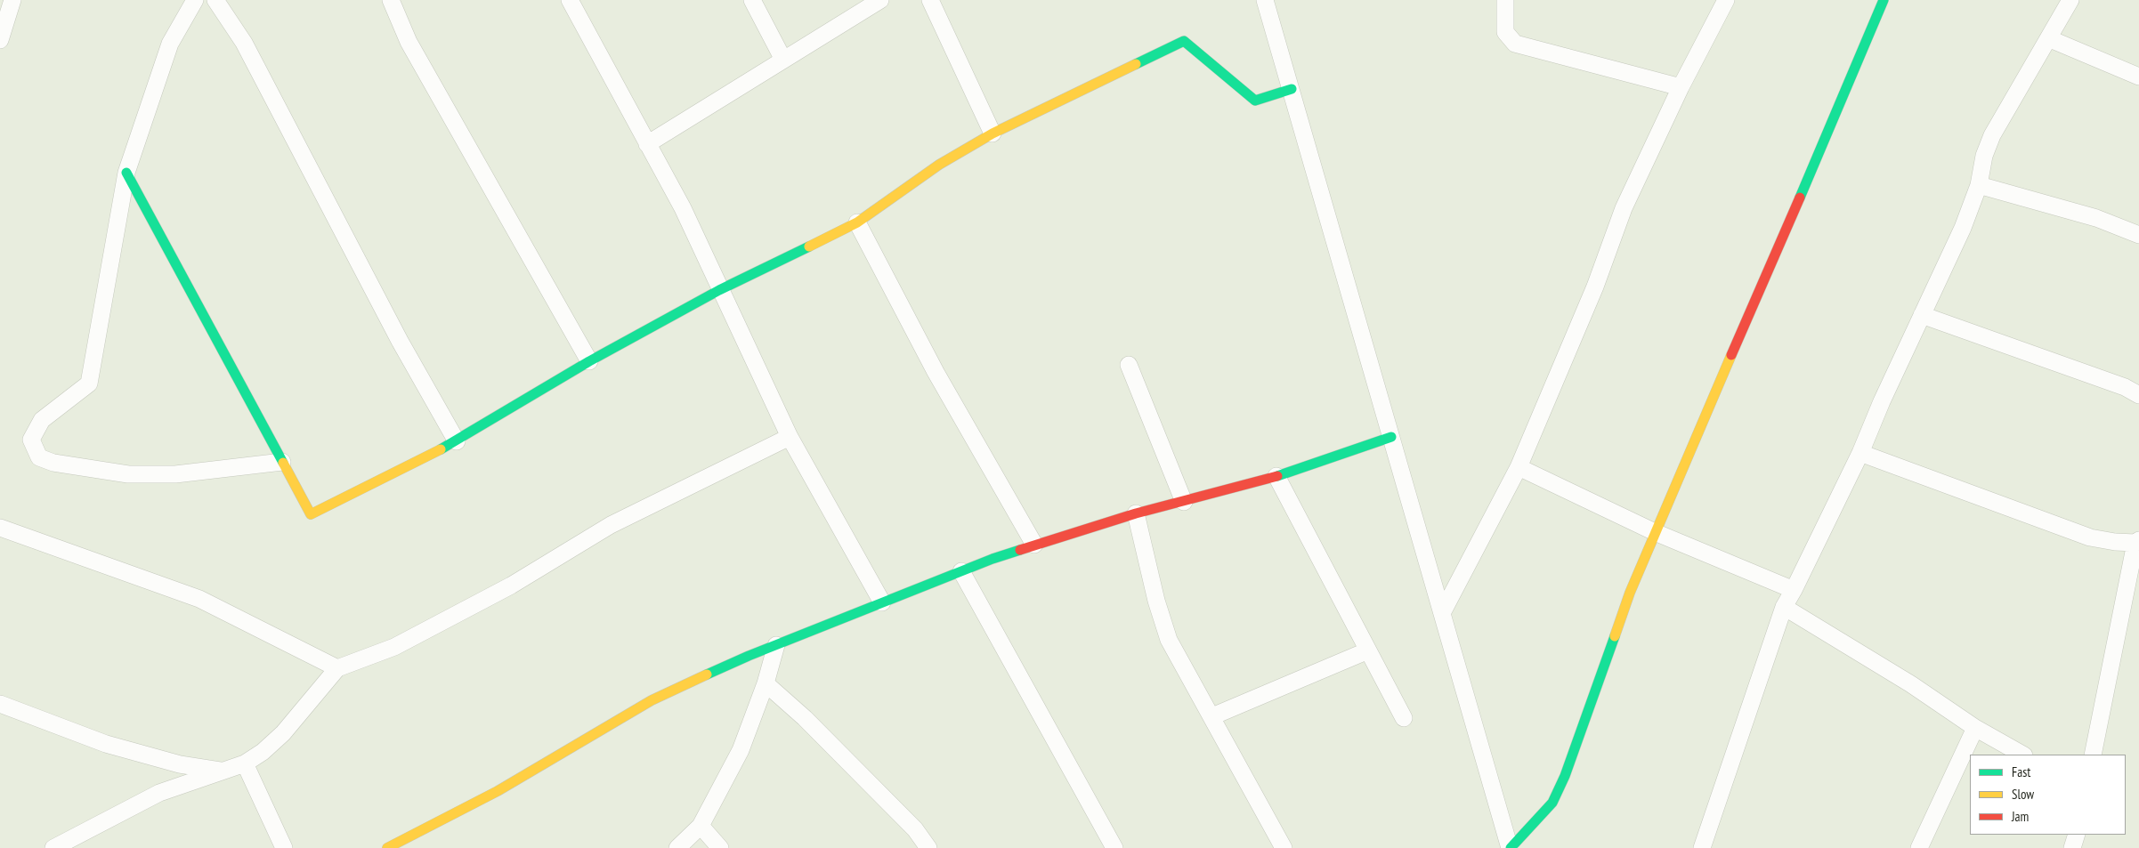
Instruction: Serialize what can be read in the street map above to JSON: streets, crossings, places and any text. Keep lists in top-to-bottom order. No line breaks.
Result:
{"legend":["Fast","Slow","Jam"]}
